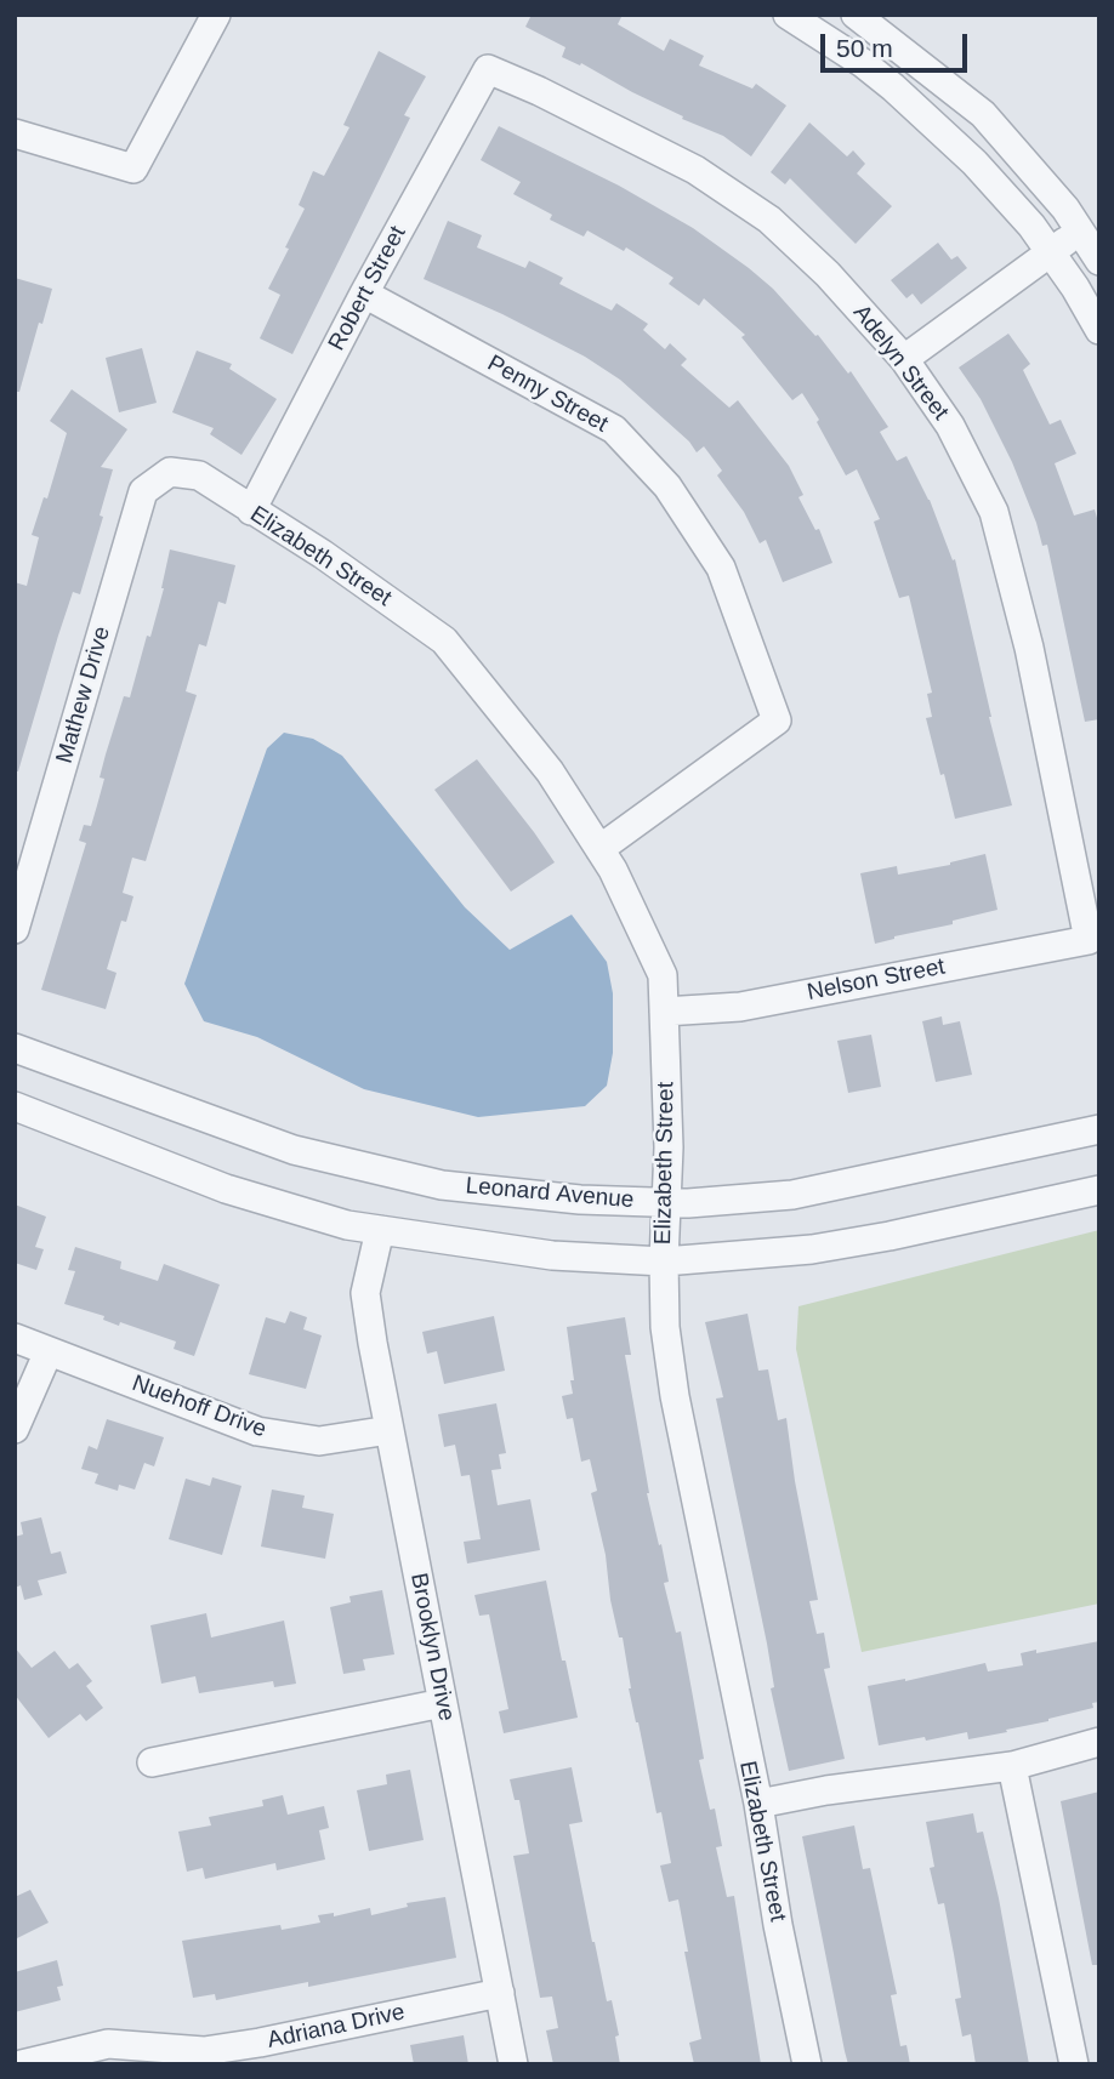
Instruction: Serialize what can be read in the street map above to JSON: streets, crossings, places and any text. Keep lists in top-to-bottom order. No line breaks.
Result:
{"streets":{"street":["Robert Street","Adelyn Street","Penny Street","Elizabeth Street","Mathew Drive","Nelson Street","Leonard Avenue","Nuehoff Drive","Brooklyn Drive","Adriana Drive"]},"crossings":[["Robert Street","Adelyn Street"],["Robert Street","Penny Street"],["Robert Street","Elizabeth Street"],["Adelyn Street","Nelson Street"],["Penny Street","Elizabeth Street"],["Elizabeth Street","Mathew Drive"],["Elizabeth Street","Nelson Street"],["Elizabeth Street","Leonard Avenue"],["Nuehoff Drive","Brooklyn Drive"],["Brooklyn Drive","Adriana Drive"]],"scale_bar":"50 m"}
